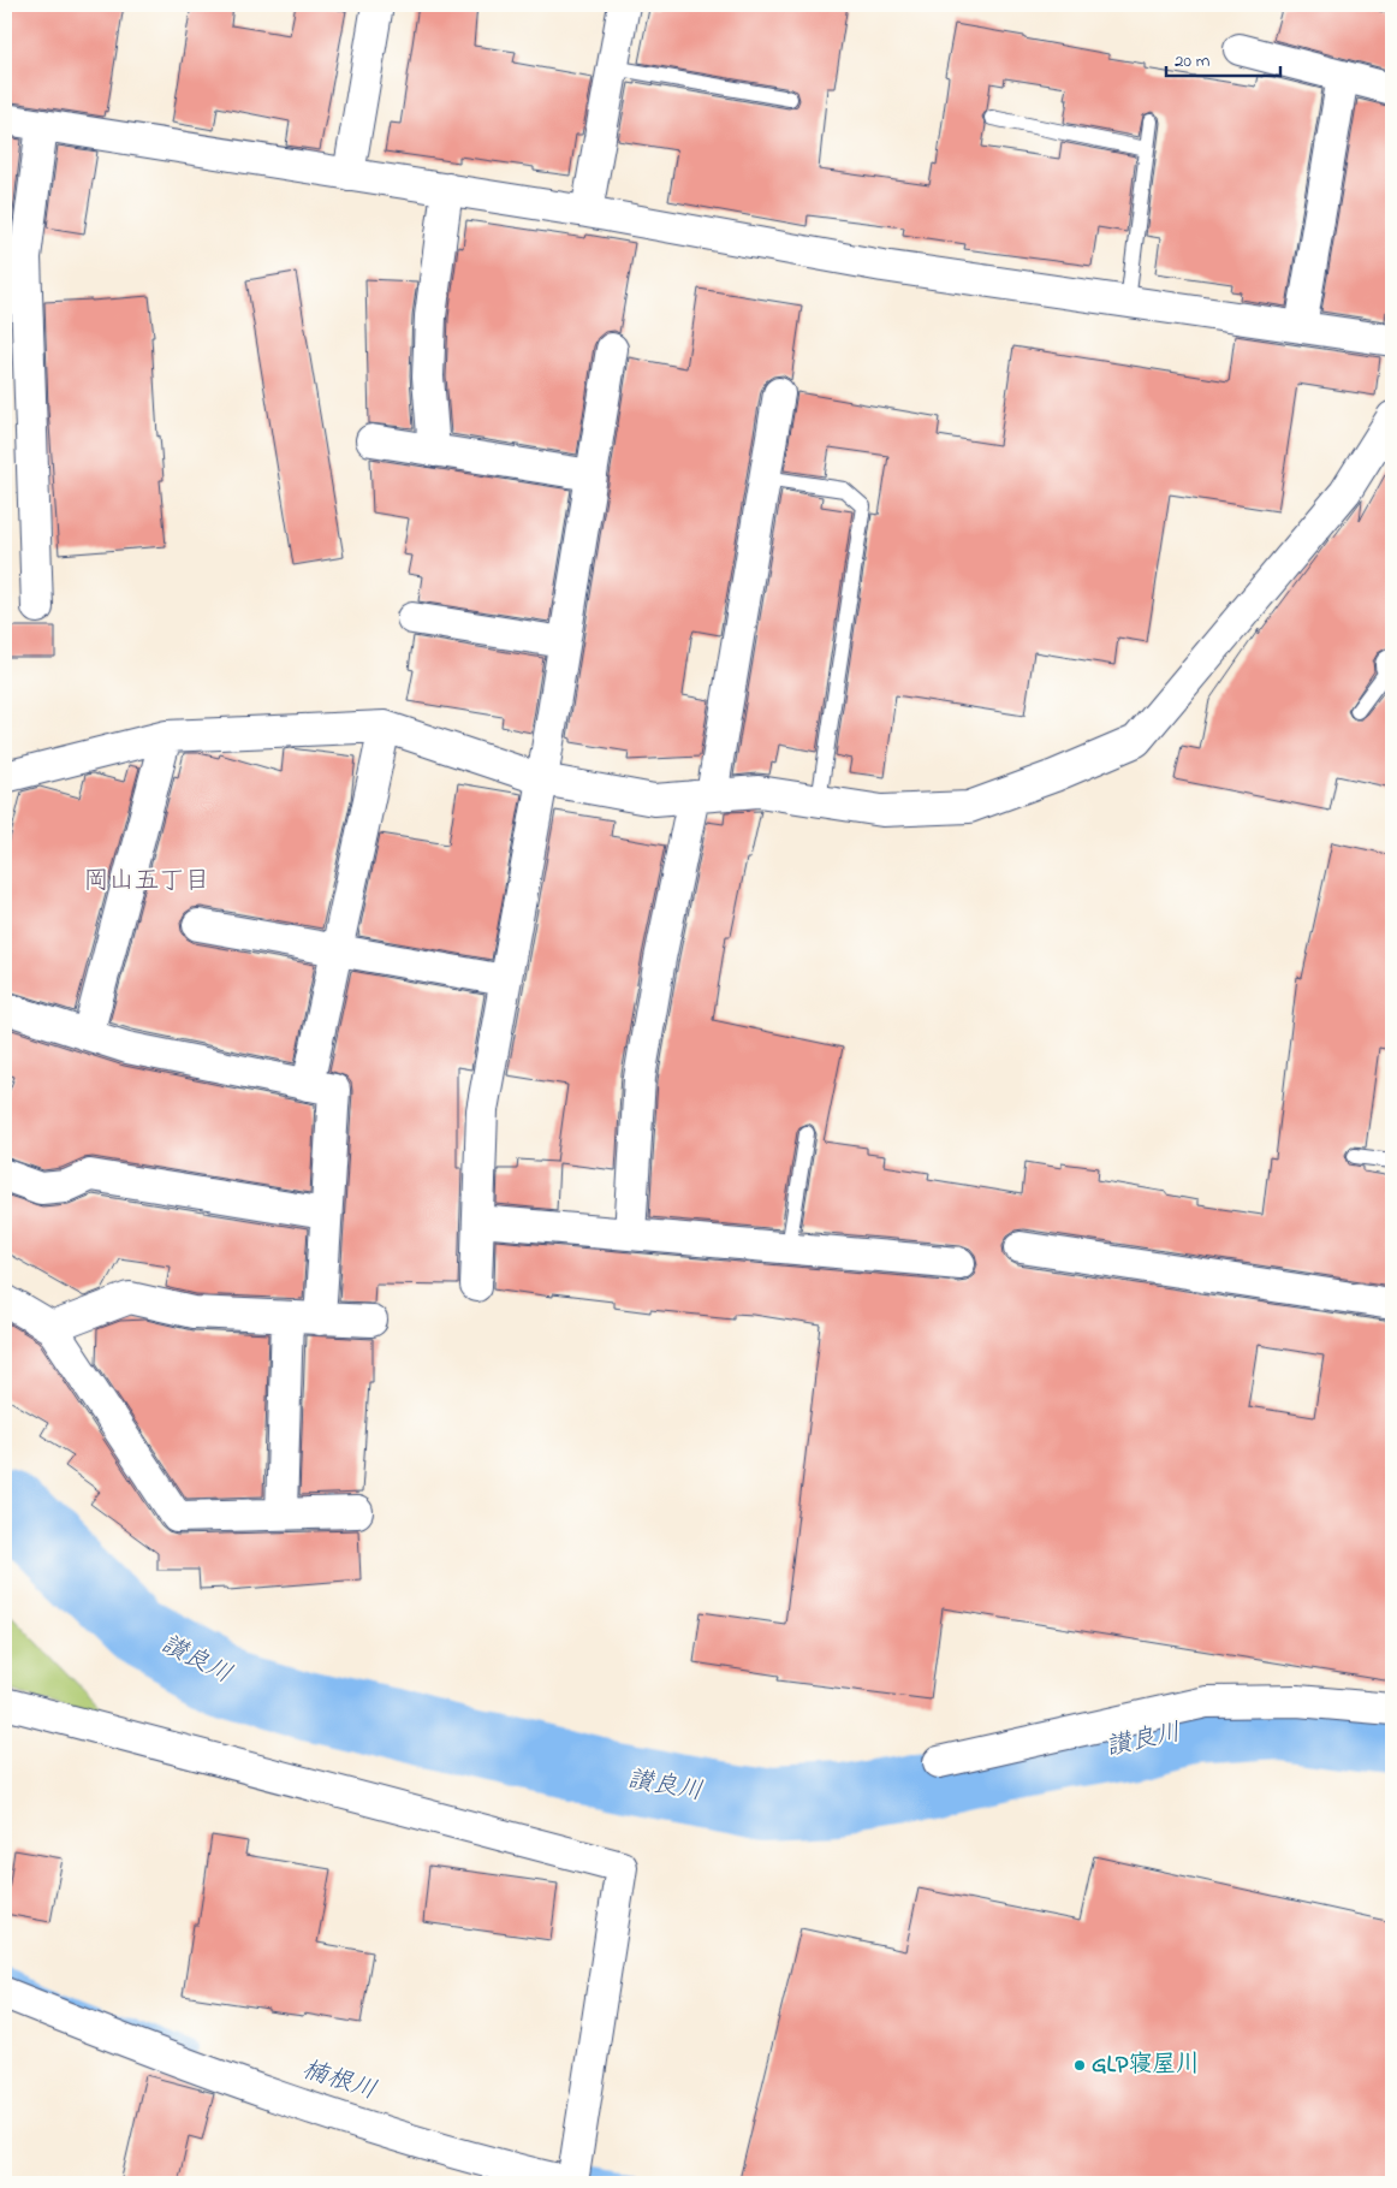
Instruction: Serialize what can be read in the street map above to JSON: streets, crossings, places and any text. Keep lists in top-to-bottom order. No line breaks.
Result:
{"districts":["岡山五丁目"],"water":["讃良川","楠根川"],"places":["GLP寝屋川"],"scale_bar":"20 m"}
